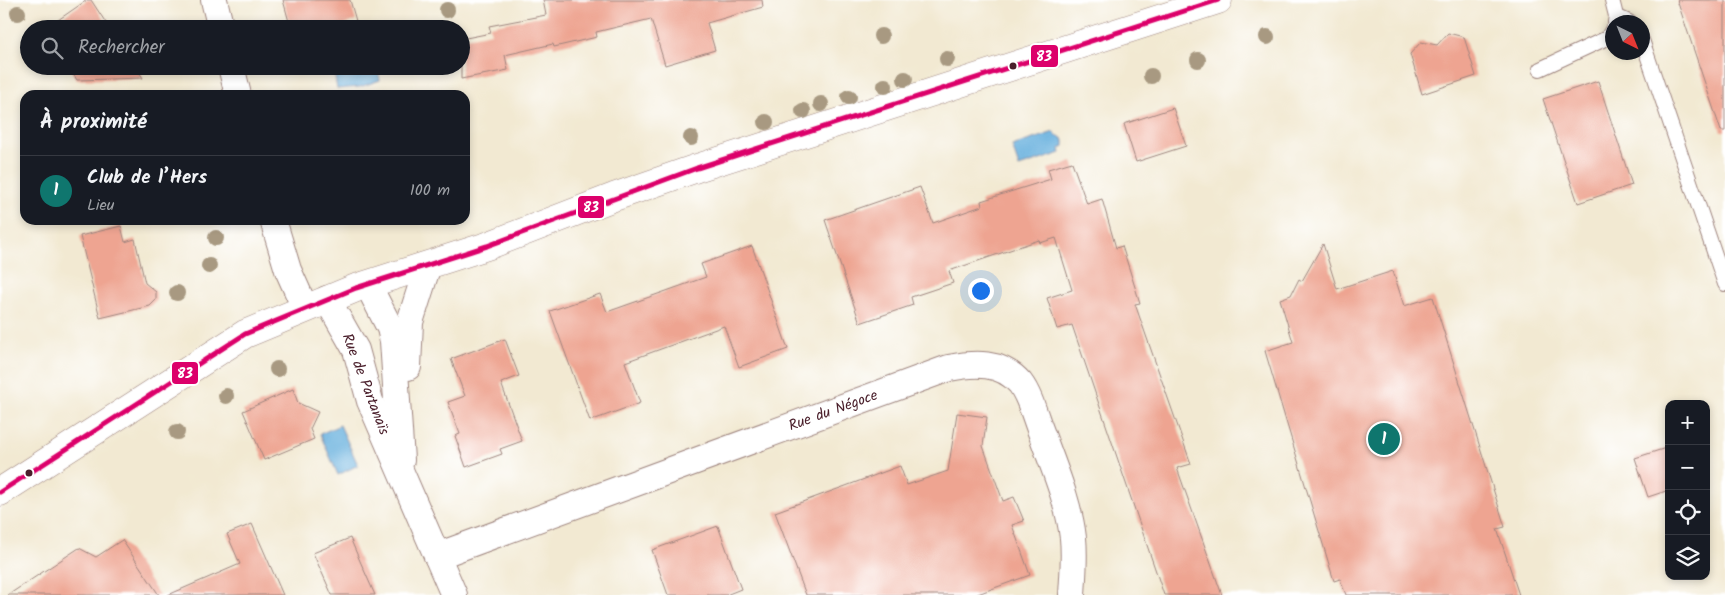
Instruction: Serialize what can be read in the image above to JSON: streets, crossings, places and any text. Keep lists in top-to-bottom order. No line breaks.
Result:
{"streets":{"street":["Rue de Partanaïs","Rue du Négoce"]},"crossings":[["Rue de Partanaïs","Rue du Négoce"]],"lines":["transit line 83"],"north":"bottom right","page":{"search":"Rechercher","heading":"À proximité","list":[{"mark":"1","name":"Club de l’Hers","note":"Lieu","value":"100 m"}],"map_buttons":["+","−"],"pins":"1"}}
